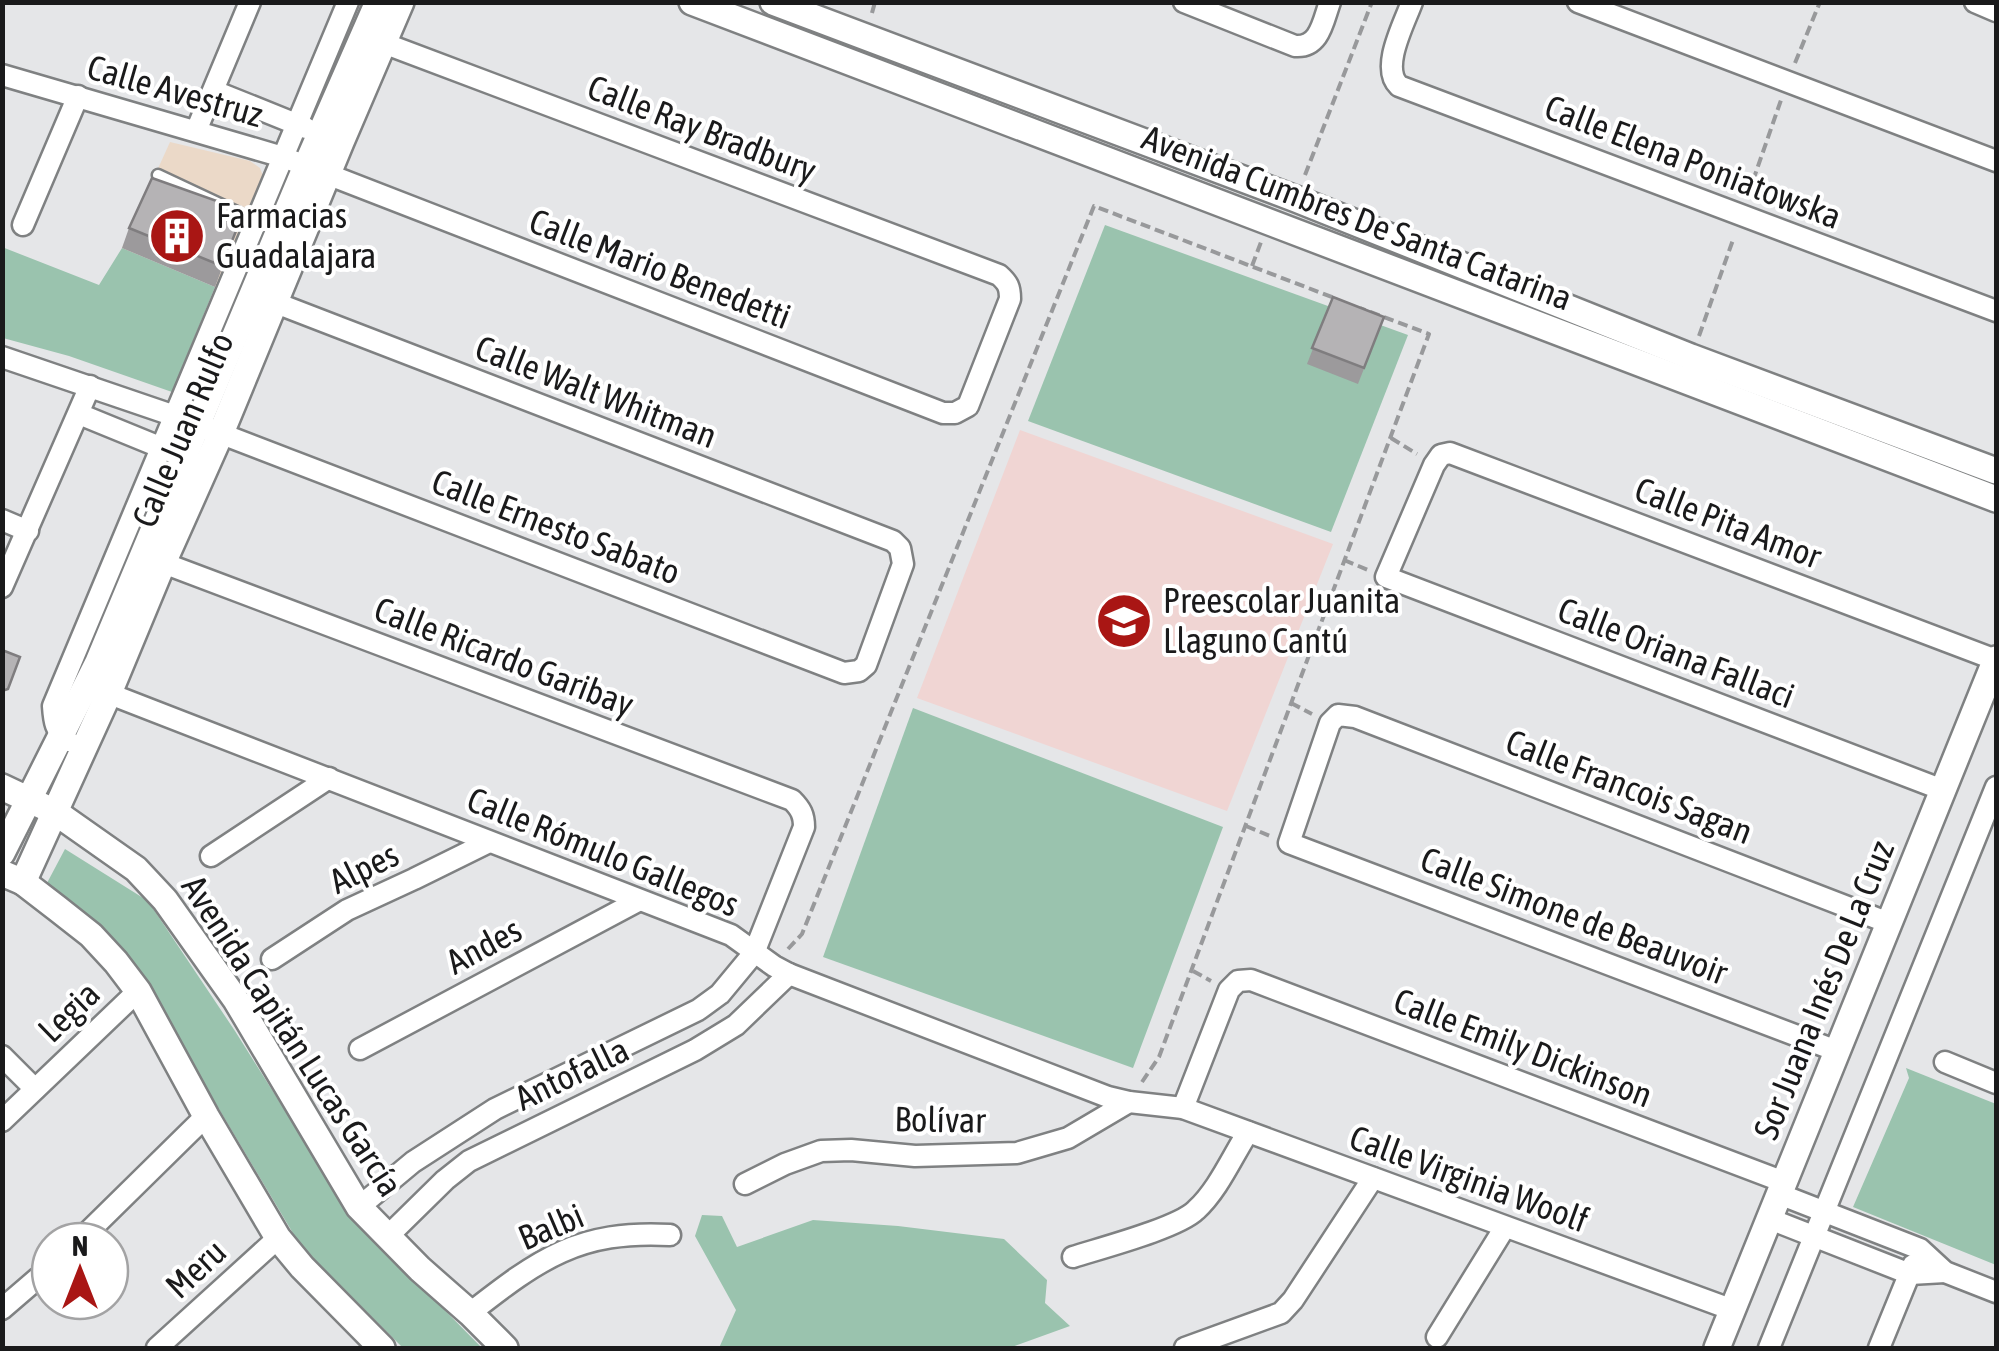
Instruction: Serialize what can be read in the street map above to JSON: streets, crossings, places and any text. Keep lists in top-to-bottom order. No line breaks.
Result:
{"streets":{"street":["Calle Avestruz","Calle Ray Bradbury","Calle Elena Poniatowska","Avenida Cumbres De Santa Catarina","Calle Mario Benedetti","Calle Walt Whitman","Calle Juan Rulfo","Calle Pita Amor","Calle Ernesto Sabato","Calle Oriana Fallaci","Calle Ricardo Garibay","Calle Francois Sagan","Calle Rómulo Gallegos","Alpes","Calle Simone de Beauvoir","Andes","Sor Juana Inés De La Cruz","Legia","Avenida Capitán Lucas García","Calle Emily Dickinson","Antofalla","Bolívar","Calle Virginia Woolf","Balbi","Meru"]},"crossings":[["Calle Avestruz","Calle Mario Benedetti"],["Calle Avestruz","Calle Juan Rulfo"],["Calle Ray Bradbury","Calle Mario Benedetti"],["Calle Ray Bradbury","Calle Juan Rulfo"],["Calle Mario Benedetti","Calle Juan Rulfo"],["Calle Walt Whitman","Calle Juan Rulfo"],["Calle Walt Whitman","Calle Ernesto Sabato"],["Calle Juan Rulfo","Calle Ernesto Sabato"],["Calle Juan Rulfo","Calle Ricardo Garibay"],["Calle Juan Rulfo","Calle Rómulo Gallegos"],["Calle Juan Rulfo","Avenida Capitán Lucas García"],["Calle Pita Amor","Calle Oriana Fallaci"],["Calle Pita Amor","Sor Juana Inés De La Cruz"],["Calle Oriana Fallaci","Sor Juana Inés De La Cruz"],["Calle Ricardo Garibay","Antofalla"],["Calle Francois Sagan","Calle Simone de Beauvoir"],["Calle Francois Sagan","Sor Juana Inés De La Cruz"],["Calle Rómulo Gallegos","Alpes"],["Calle Rómulo Gallegos","Andes"],["Calle Rómulo Gallegos","Calle Emily Dickinson"],["Calle Rómulo Gallegos","Antofalla"],["Calle Rómulo Gallegos","Bolívar"],["Calle Rómulo Gallegos","Calle Virginia Woolf"],["Calle Simone de Beauvoir","Sor Juana Inés De La Cruz"],["Sor Juana Inés De La Cruz","Calle Emily Dickinson"],["Sor Juana Inés De La Cruz","Calle Virginia Woolf"],["Avenida Capitán Lucas García","Antofalla"],["Avenida Capitán Lucas García","Balbi"],["Calle Emily Dickinson","Calle Virginia Woolf"]],"places":{"building":["Farmacias Guadalajara"],"school or university":["Preescolar Juanita Llaguno Cantú"]},"north":"top"}
